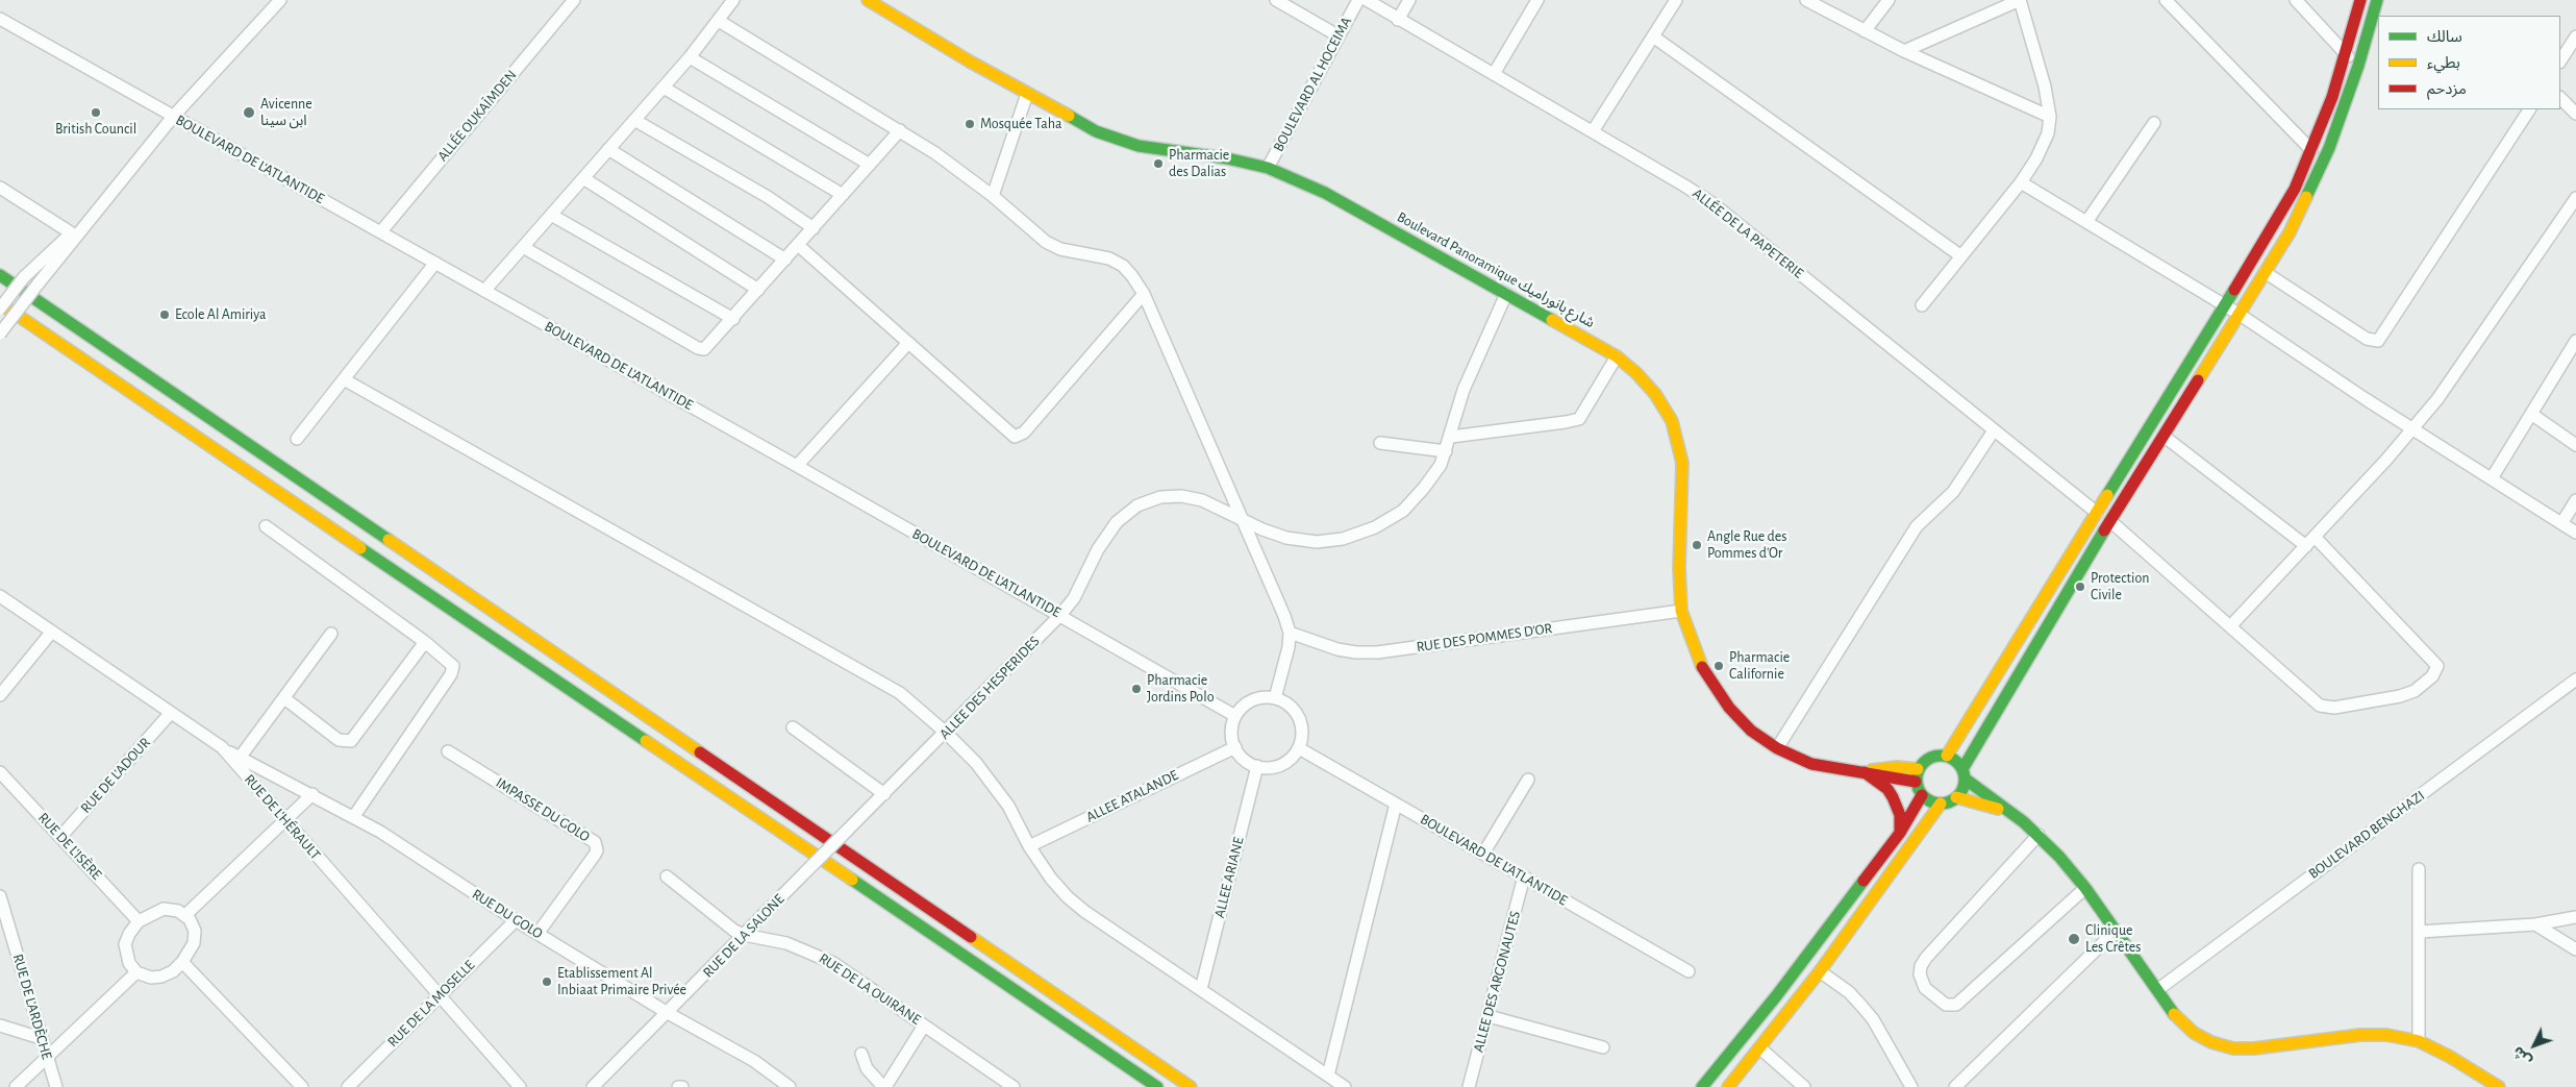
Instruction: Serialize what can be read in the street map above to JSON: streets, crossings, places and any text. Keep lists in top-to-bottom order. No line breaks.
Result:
{"streets":{"main road":["Boulevard Panoramique شارع بانوراميك"],"street":["BOULEVARD AL HOCEIMA","ALLÉE OUKAÏMDEN","BOULEVARD DE L'ATLANTIDE","ALLÉE DE LA PAPETERIE","RUE DES POMMES D'OR","ALLEE DES HESPERIDES","RUE DE L'ADOUR","ALLEE ATALANDE","IMPASSE DU GOLO","RUE DE L'HÉRAULT","BOULEVARD BENGHAZI","RUE DE L'ISÈRE","ALLEE ARIANE","RUE DU GOLO","RUE DE LA SALONE","ALLEE DES ARGONAUTES","RUE DE LA OUIRANE","RUE DE LA MOSELLE","RUE DE L'ARDÈCHE"]},"crossings":[["BOULEVARD AL HOCEIMA","Boulevard Panoramique شارع بانوراميك"],["ALLÉE OUKAÏMDEN","BOULEVARD DE L'ATLANTIDE"],["BOULEVARD DE L'ATLANTIDE","ALLEE DES HESPERIDES"],["BOULEVARD DE L'ATLANTIDE","ALLEE ATALANDE"],["BOULEVARD DE L'ATLANTIDE","ALLEE ARIANE"],["BOULEVARD DE L'ATLANTIDE","ALLEE DES ARGONAUTES"],["Boulevard Panoramique شارع بانوراميك","RUE DES POMMES D'OR"],["Boulevard Panoramique شارع بانوراميك","ALLEE DES HESPERIDES"],["ALLEE DES HESPERIDES","RUE DE LA SALONE"],["RUE DE L'ADOUR","RUE DE L'HÉRAULT"],["RUE DE L'ADOUR","RUE DE L'ISÈRE"],["ALLEE ATALANDE","ALLEE ARIANE"],["IMPASSE DU GOLO","RUE DU GOLO"],["RUE DE L'HÉRAULT","RUE DU GOLO"],["RUE DE L'HÉRAULT","RUE DE LA MOSELLE"],["RUE DU GOLO","RUE DE LA SALONE"],["RUE DU GOLO","RUE DE LA MOSELLE"],["RUE DE LA SALONE","RUE DE LA OUIRANE"]],"places":["British Council","Avicenne ابن سينا","Mosquée Taha","Pharmacie des Dalias","Ecole Al Amiriya","Angle Rue des Pommes d'Or","Protection Civile","Pharmacie Californie","Pharmacie Jordins Polo","Clinique Les Crêtes","Etablissement Al Inbiaat Primaire Privée"],"legend":["سالك","بطيء","مزدحم"],"north":"bottom left"}
